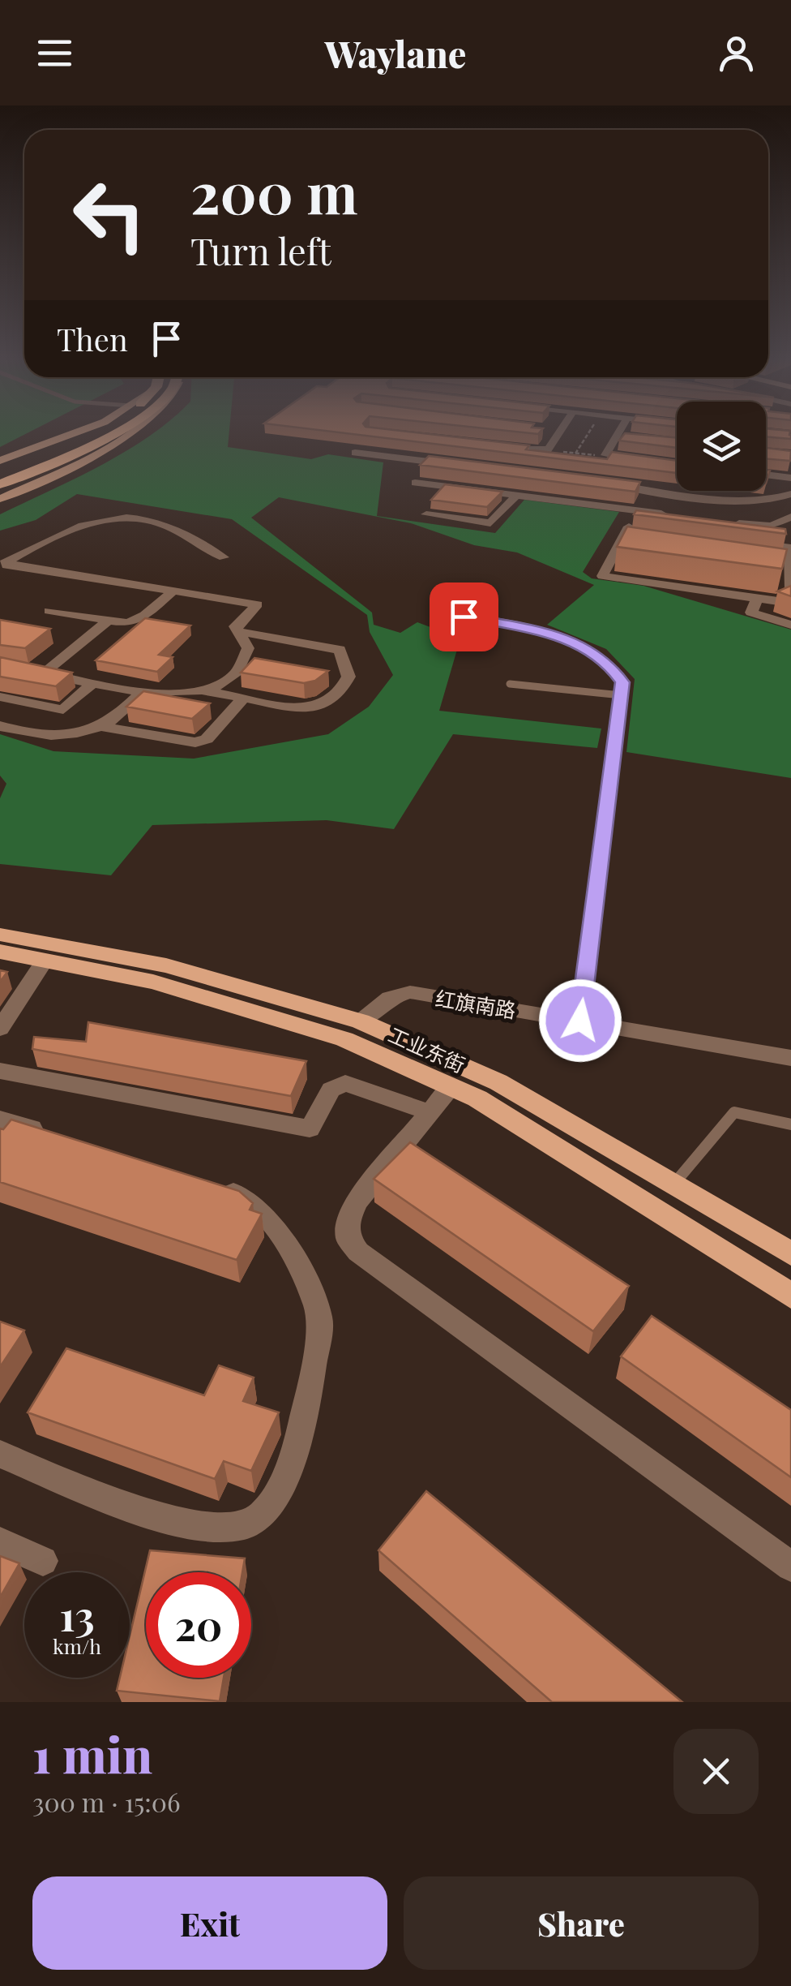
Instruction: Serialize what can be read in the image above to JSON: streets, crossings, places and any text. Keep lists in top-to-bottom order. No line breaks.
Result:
{"streets":{"main road":["工业东街"],"street":["红旗南路"]},"crossings":[["红旗南路","工业东街"]],"page":{"header":"Waylane","turn":["200 m","Turn left"],"then":"Then","speed":"13 km/h","limit":"20","heading":["1 min","300 m · 15:06"],"buttons":["Exit","Share"]}}
